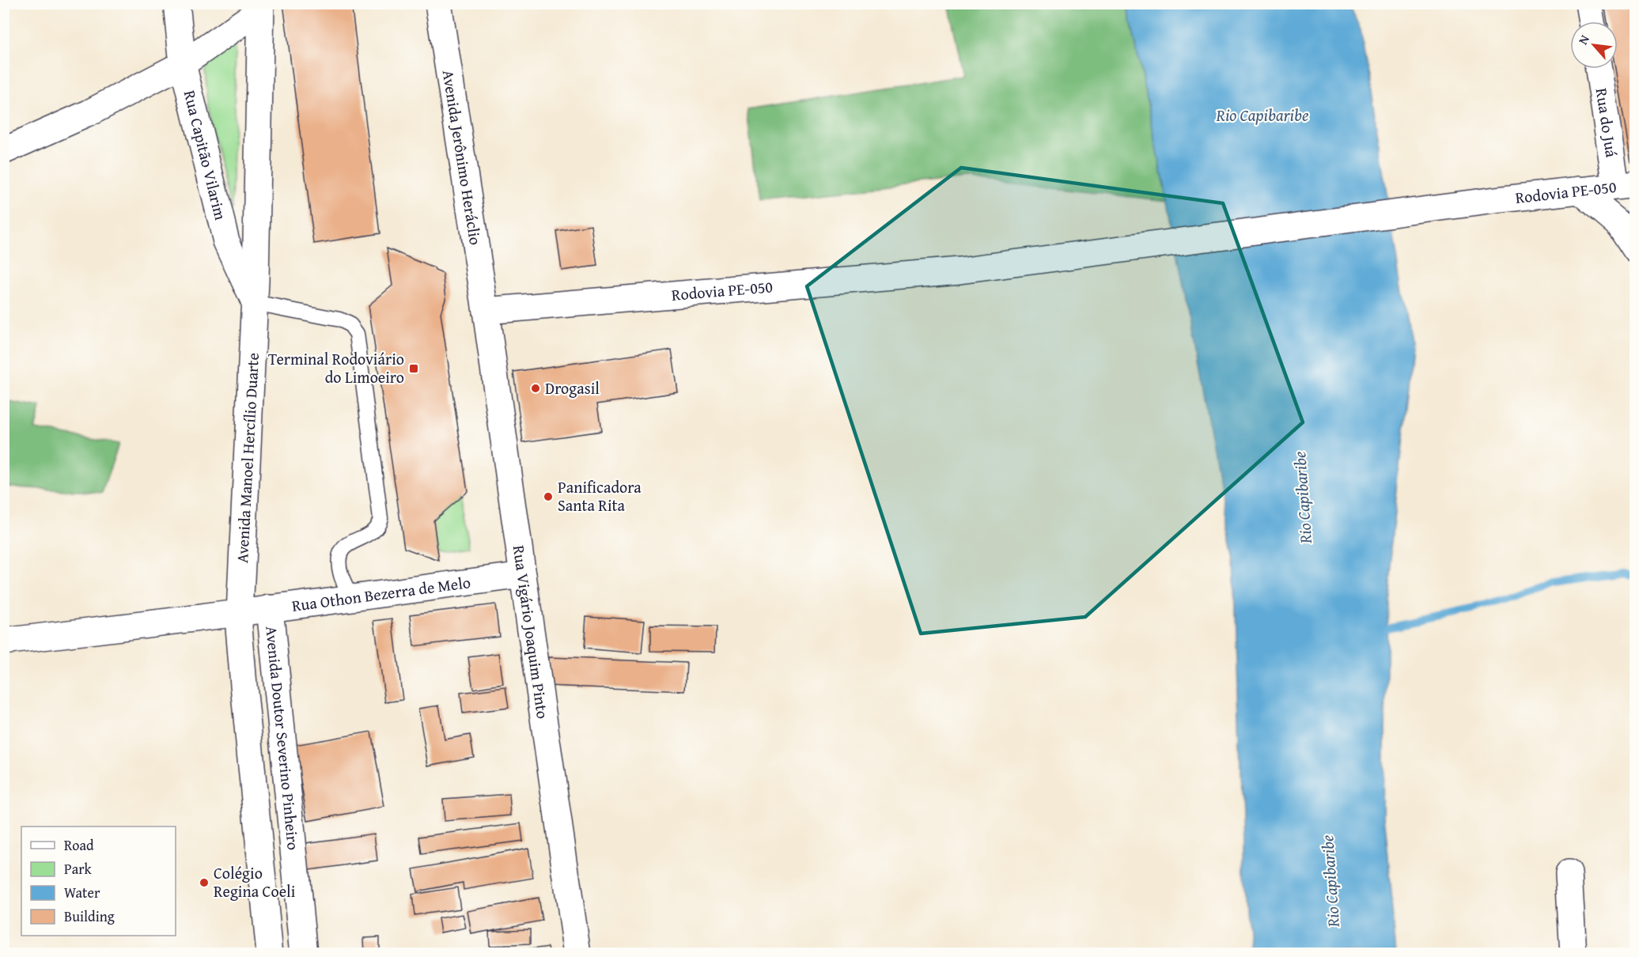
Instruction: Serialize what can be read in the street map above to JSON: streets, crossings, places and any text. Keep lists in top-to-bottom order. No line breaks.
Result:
{"streets":{"main road":["Rua do Juá","Rua Capitão Vilarim","Avenida Jerônimo Heráclio","Rodovia PE-050","Avenida Manoel Hercílio Duarte","Rua Othon Bezerra de Melo","Rua Vigário Joaquim Pinto","Avenida Doutor Severino Pinheiro"]},"crossings":[["Rua do Juá","Rodovia PE-050"],["Rua Capitão Vilarim","Avenida Manoel Hercílio Duarte"],["Avenida Jerônimo Heráclio","Rodovia PE-050"],["Avenida Jerônimo Heráclio","Rua Vigário Joaquim Pinto"],["Rodovia PE-050","Rua Vigário Joaquim Pinto"],["Avenida Manoel Hercílio Duarte","Rua Othon Bezerra de Melo"],["Avenida Manoel Hercílio Duarte","Avenida Doutor Severino Pinheiro"],["Rua Othon Bezerra de Melo","Rua Vigário Joaquim Pinto"],["Rua Othon Bezerra de Melo","Avenida Doutor Severino Pinheiro"]],"water":["Rio Capibaribe"],"places":{"transit":["Terminal Rodoviário do Limoeiro"],"other":["Drogasil","Panificadora Santa Rita","Colégio Regina Coeli"]},"legend":["Road","Park","Water","Building"],"north":"top left"}
